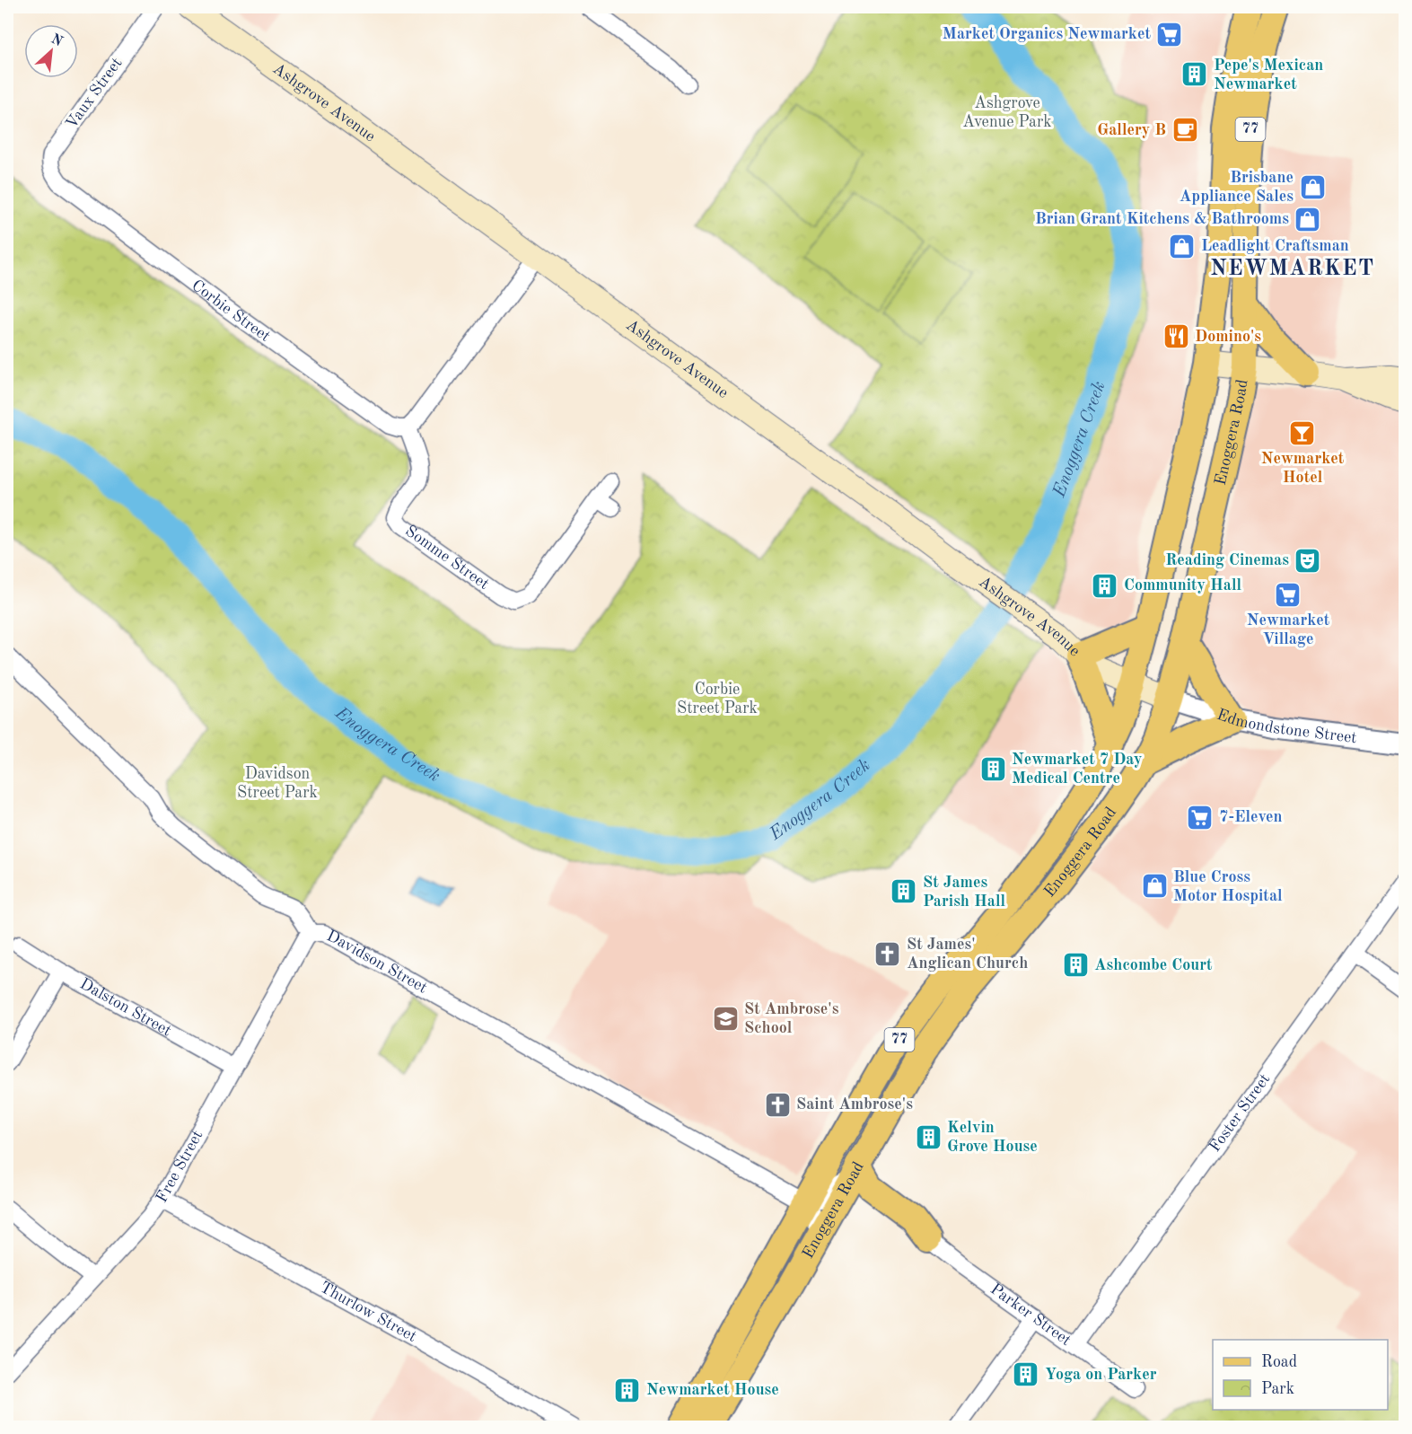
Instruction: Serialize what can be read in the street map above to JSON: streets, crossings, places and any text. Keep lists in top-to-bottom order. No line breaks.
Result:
{"streets":{"main road":["Ashgrove Avenue","77","Enoggera Road"],"street":["Vaux Street","Corbie Street","Somme Street","Edmondstone Street","Davidson Street","Dalston Street","Foster Street","Free Street","Thurlow Street","Parker Street"]},"crossings":[["Vaux Street","Corbie Street"],["Ashgrove Avenue","Enoggera Road"],["Ashgrove Avenue","Edmondstone Street"],["Corbie Street","Somme Street"],["Enoggera Road","Edmondstone Street"],["Enoggera Road","Davidson Street"],["Davidson Street","Free Street"],["Dalston Street","Free Street"],["Foster Street","Parker Street"],["Free Street","Thurlow Street"]],"districts":["NEWMARKET"],"water":["Enoggera Creek"],"parks":["Ashgrove Avenue Park","Corbie Street Park","Davidson Street Park"],"places":{"supermarket":["Market Organics Newmarket","Newmarket Village","7-Eleven"],"building":["Pepe's Mexican Newmarket","Community Hall","Newmarket 7 Day Medical Centre","St James Parish Hall","Ashcombe Court","Kelvin Grove House","Yoga on Parker","Newmarket House"],"cafe":["Gallery B"],"shop":["Brisbane Appliance Sales","Brian Grant Kitchens & Bathrooms","Leadlight Craftsman","Blue Cross Motor Hospital"],"restaurant":["Domino's"],"bar":["Newmarket Hotel"],"theatre":["Reading Cinemas"],"church":["St James' Anglican Church","Saint Ambrose's"],"school or university":["St Ambrose's School"]},"legend":["Road","Park"],"north":"top right"}
